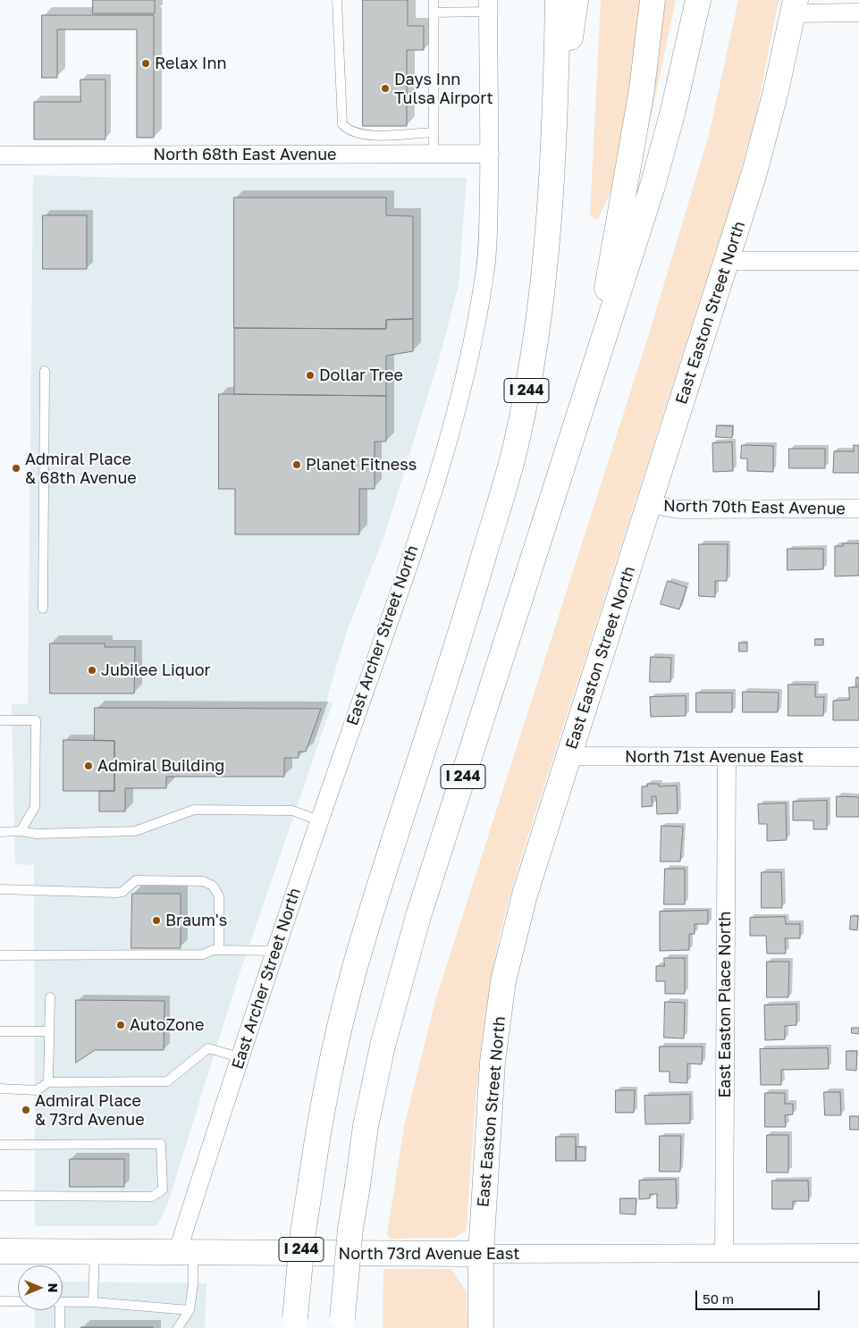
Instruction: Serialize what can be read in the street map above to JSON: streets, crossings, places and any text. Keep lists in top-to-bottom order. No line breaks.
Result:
{"streets":{"main road":["East Easton Street North","I 244","North 73rd Avenue East"],"street":["North 68th East Avenue","North 70th East Avenue","East Archer Street North","North 71st Avenue East","East Easton Place North"]},"crossings":[["North 68th East Avenue","East Archer Street North"],["East Easton Street North","North 70th East Avenue"],["East Easton Street North","North 71st Avenue East"],["East Easton Street North","North 73rd Avenue East"],["East Archer Street North","North 73rd Avenue East"],["North 71st Avenue East","East Easton Place North"],["East Easton Place North","North 73rd Avenue East"]],"places":["Relax Inn","Days Inn Tulsa Airport","Dollar Tree","Planet Fitness","Admiral Place & 68th Avenue","Jubilee Liquor","Admiral Building","Braum's","AutoZone","Admiral Place & 73rd Avenue"],"scale_bar":"50 m","north":"right"}
